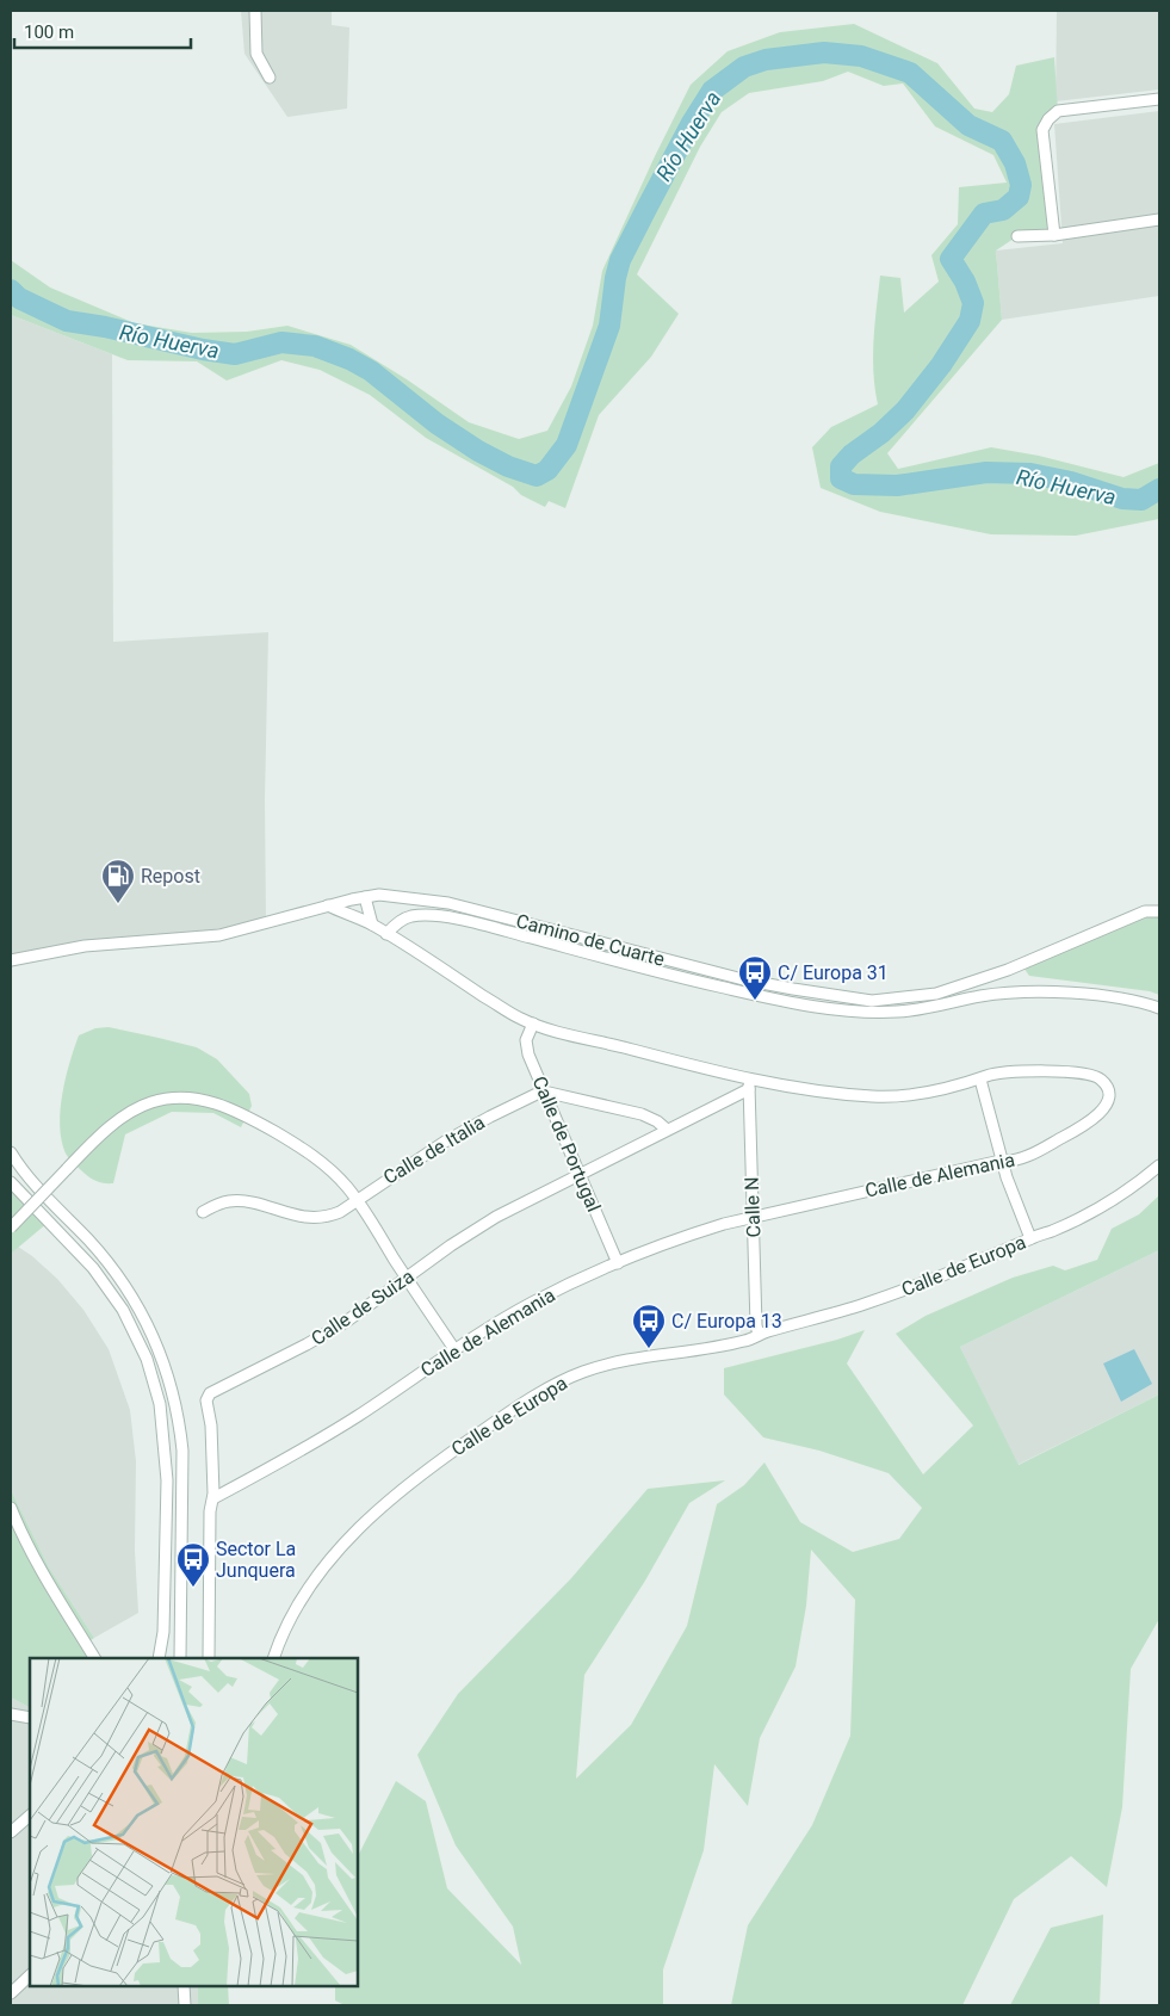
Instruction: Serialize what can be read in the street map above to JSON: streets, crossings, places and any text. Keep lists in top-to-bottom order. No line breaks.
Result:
{"streets":{"street":["Camino de Cuarte","Calle de Portugal","Calle de Italia","Calle de Alemania","Calle N","Calle de Europa","Calle de Suiza"]},"crossings":[["Camino de Cuarte","Calle de Alemania"],["Calle de Portugal","Calle de Italia"],["Calle de Portugal","Calle de Alemania"],["Calle de Portugal","Calle de Suiza"],["Calle de Alemania","Calle N"],["Calle de Alemania","Calle de Suiza"],["Calle N","Calle de Europa"],["Calle N","Calle de Suiza"]],"water":["Río Huerva"],"places":{"fuel station":["Repost"],"bus stop":["C/ Europa 31","C/ Europa 13","Sector La Junquera"]},"scale_bar":"100 m"}
